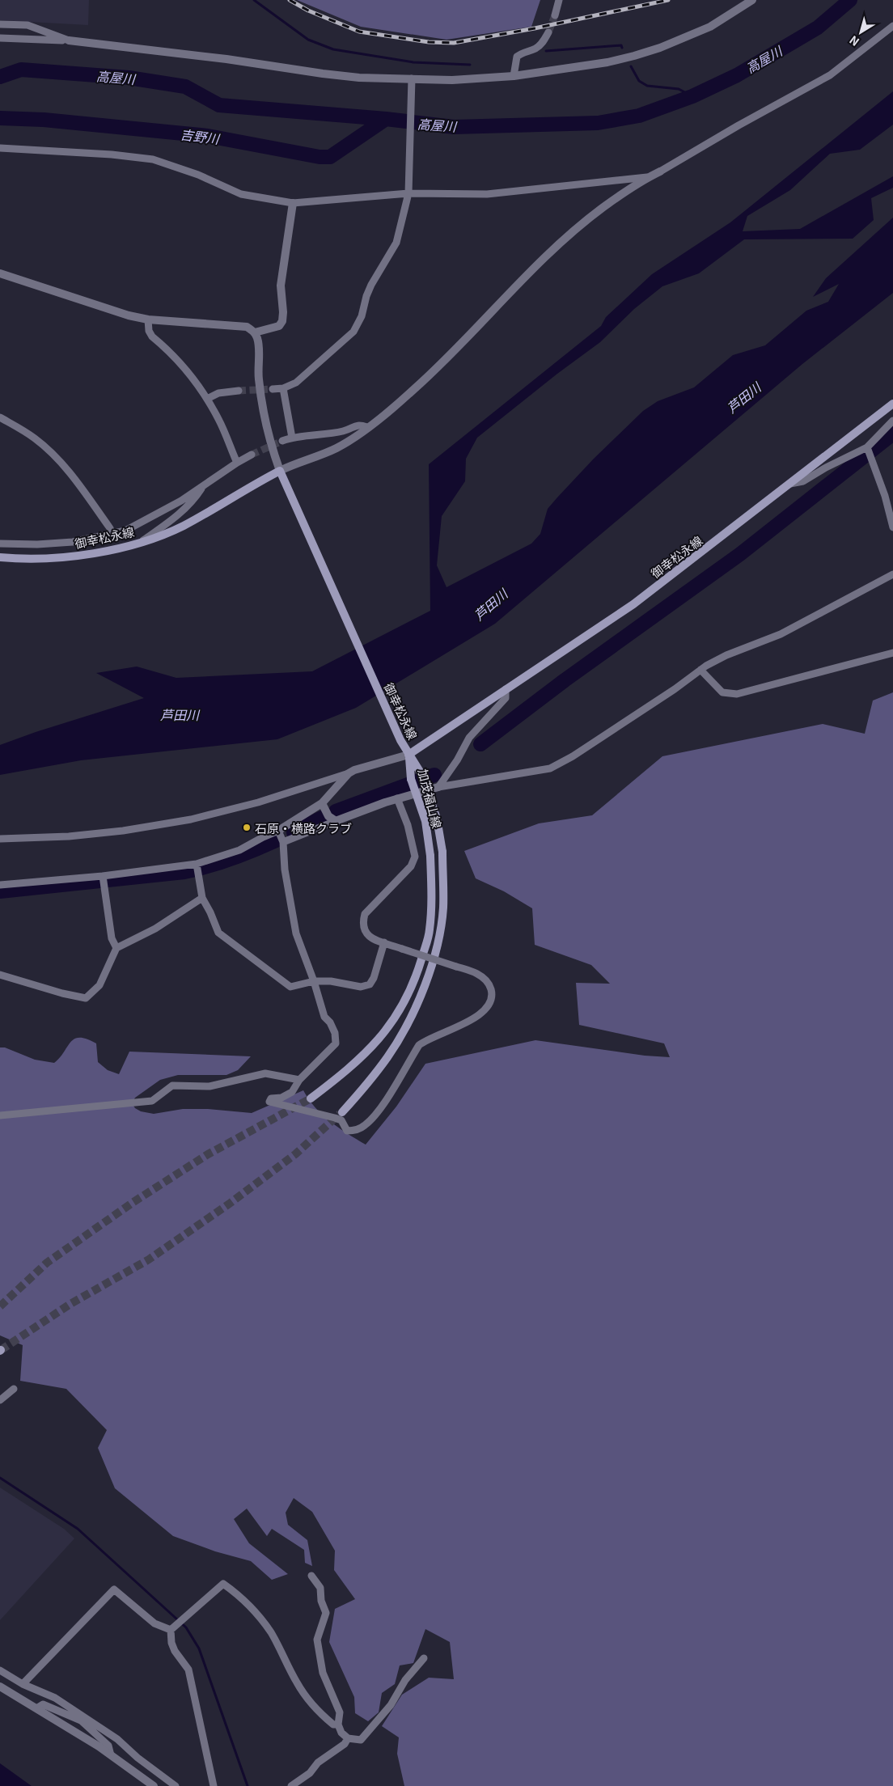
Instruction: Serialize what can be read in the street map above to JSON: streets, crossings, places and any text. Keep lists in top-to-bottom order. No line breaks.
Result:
{"streets":{"main road":["御幸松永線","加茂福山線"]},"crossings":[["御幸松永線","加茂福山線"]],"water":["高屋川","吉野川","芦田川"],"places":["石原・横路クラブ"],"north":"bottom left"}
